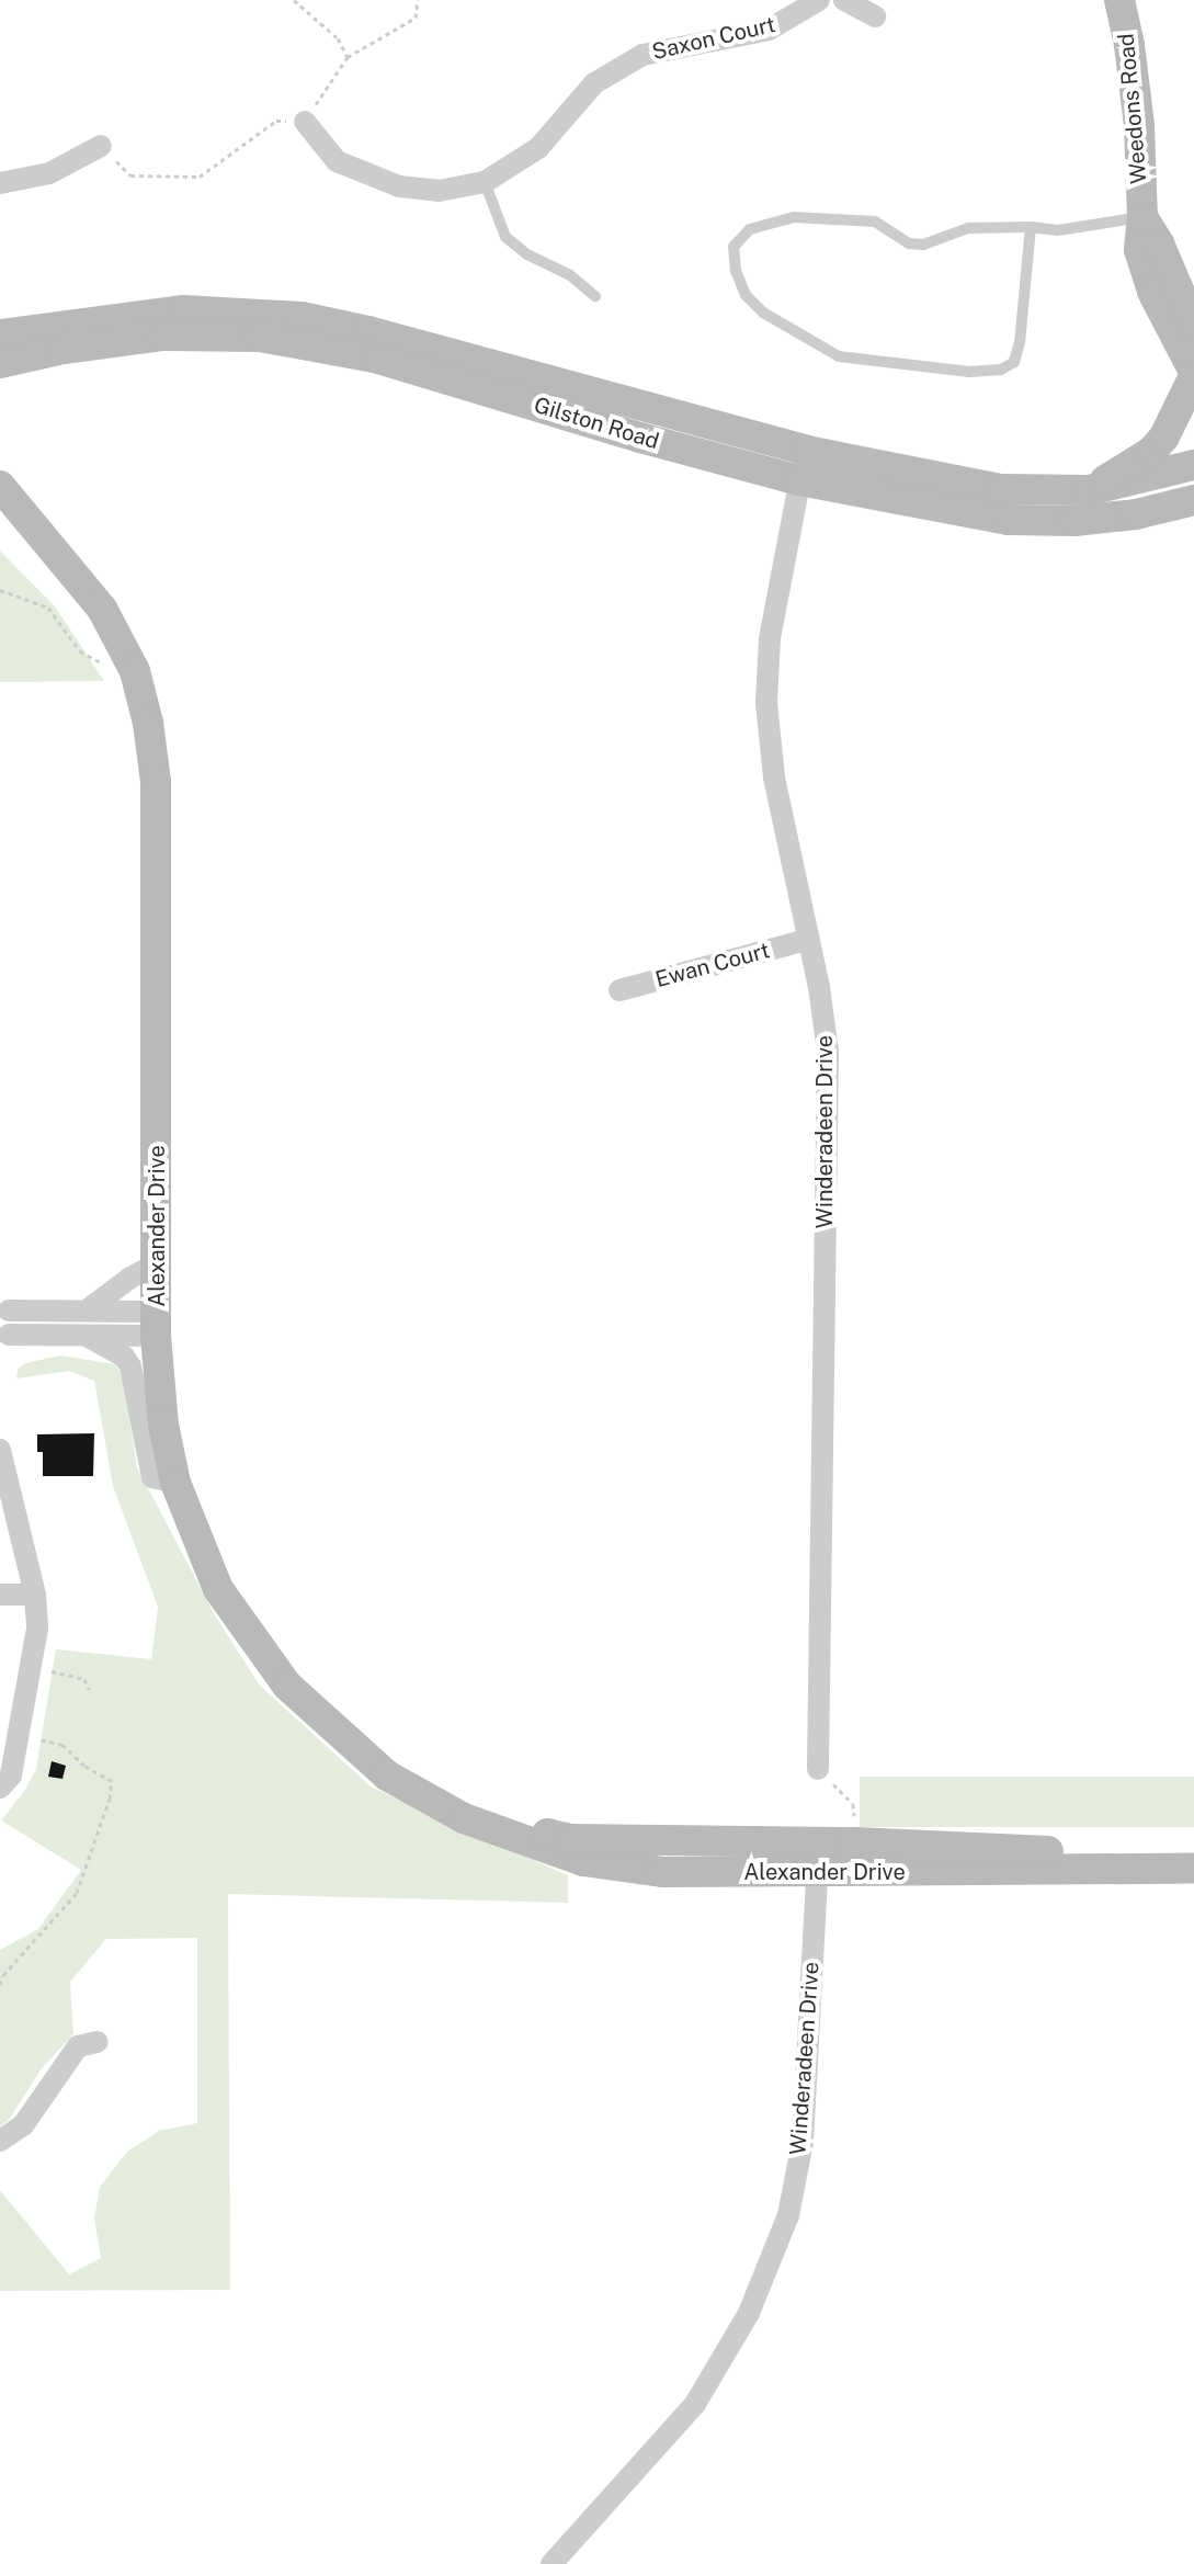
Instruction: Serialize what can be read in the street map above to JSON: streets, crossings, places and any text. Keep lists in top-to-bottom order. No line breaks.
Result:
{"streets":{"main road":["Weedons Road","Gilston Road","Alexander Drive"],"street":["Saxon Court","Ewan Court","Winderadeen Drive"]},"crossings":[["Gilston Road","Winderadeen Drive"],["Ewan Court","Winderadeen Drive"],["Winderadeen Drive","Alexander Drive"]]}
